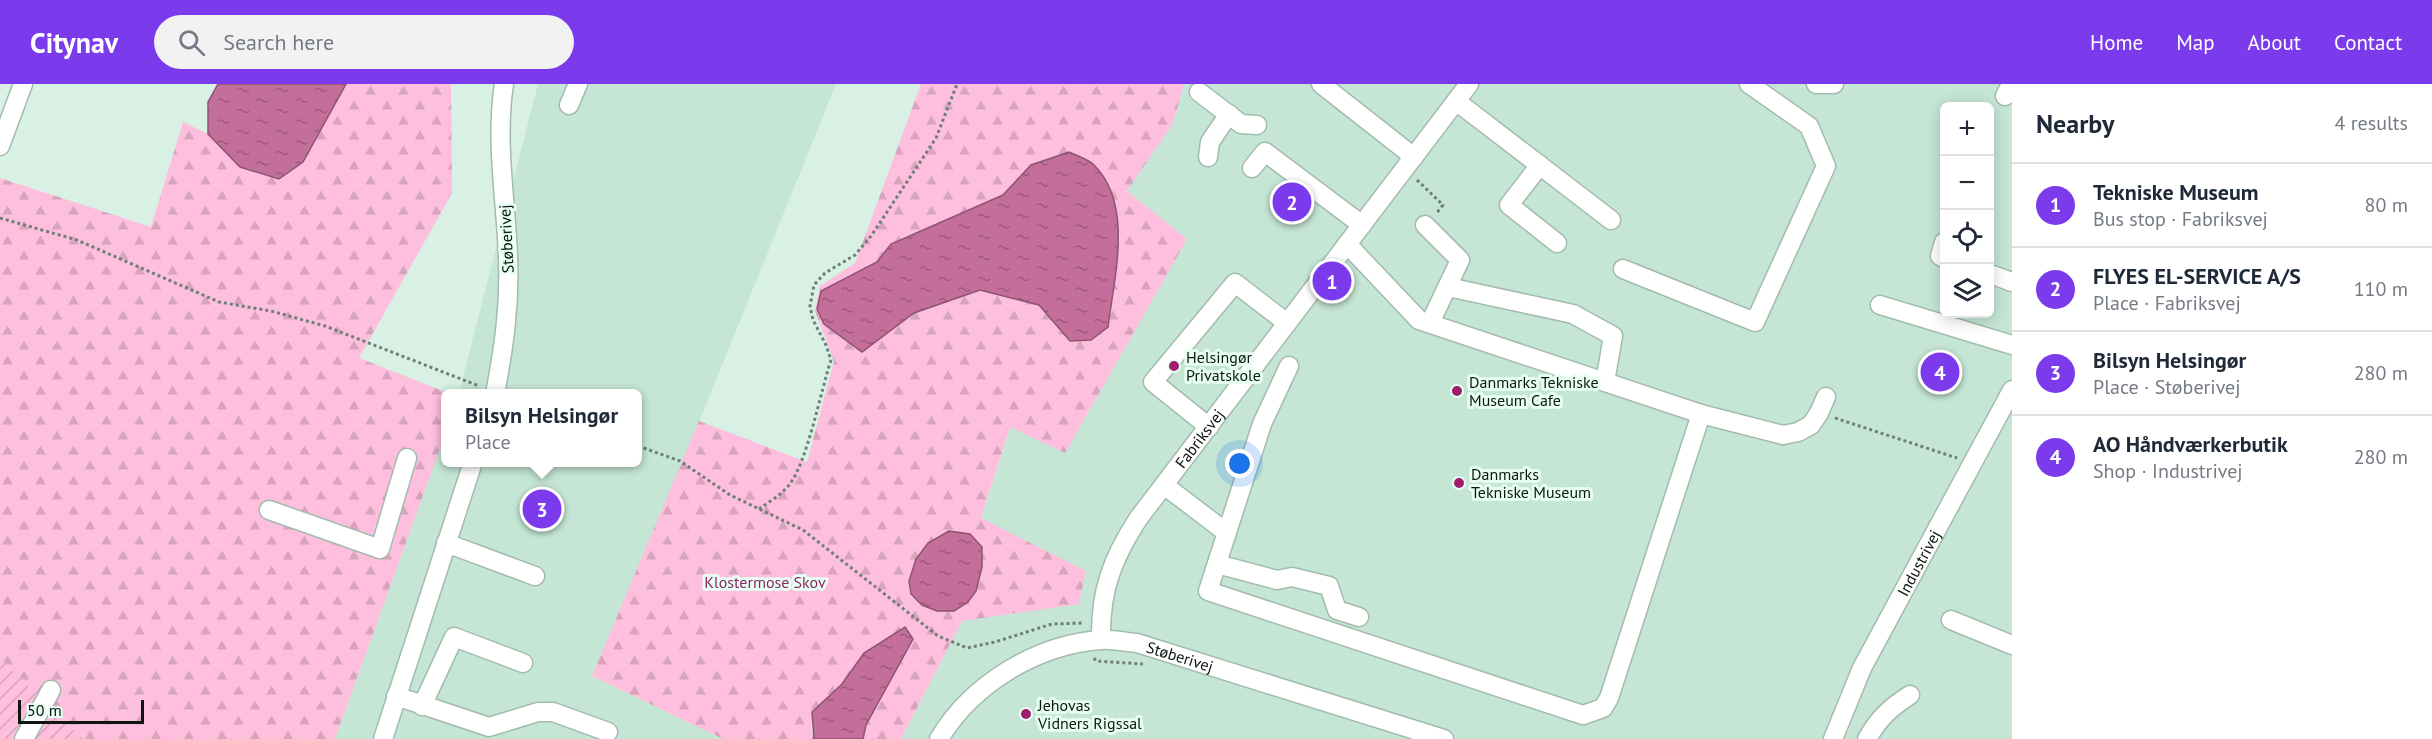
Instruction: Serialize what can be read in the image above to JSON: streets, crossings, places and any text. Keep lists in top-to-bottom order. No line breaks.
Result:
{"streets":{"street":["Støberivej","Fabriksvej","Industrivej"]},"crossings":[["Støberivej","Fabriksvej"]],"parks":["Klostermose Skov"],"places":["Helsingør Privatskole","Danmarks Tekniske Museum Cafe","Danmarks Tekniske Museum","Jehovas Vidners Rigssal"],"scale_bar":"50 m","page":{"header":"Citynav","search":"Search here","nav":["Home","Map","About","Contact"],"heading":["Nearby","4 results"],"map_buttons":["+","−"],"list":[{"mark":"1","name":"Tekniske Museum","note":"Bus stop · Fabriksvej","value":"80 m"},{"mark":"2","name":"FLYES EL-SERVICE A/S","note":"Place · Fabriksvej","value":"110 m"},{"mark":"3","name":"Bilsyn Helsingør","note":"Place · Støberivej","value":"280 m"},{"mark":"4","name":"AO Håndværkerbutik","note":"Shop · Industrivej","value":"280 m"}],"pins":["2","1","4","3"],"popup":["Bilsyn Helsingør","Place"],"scale":"50 m"}}
